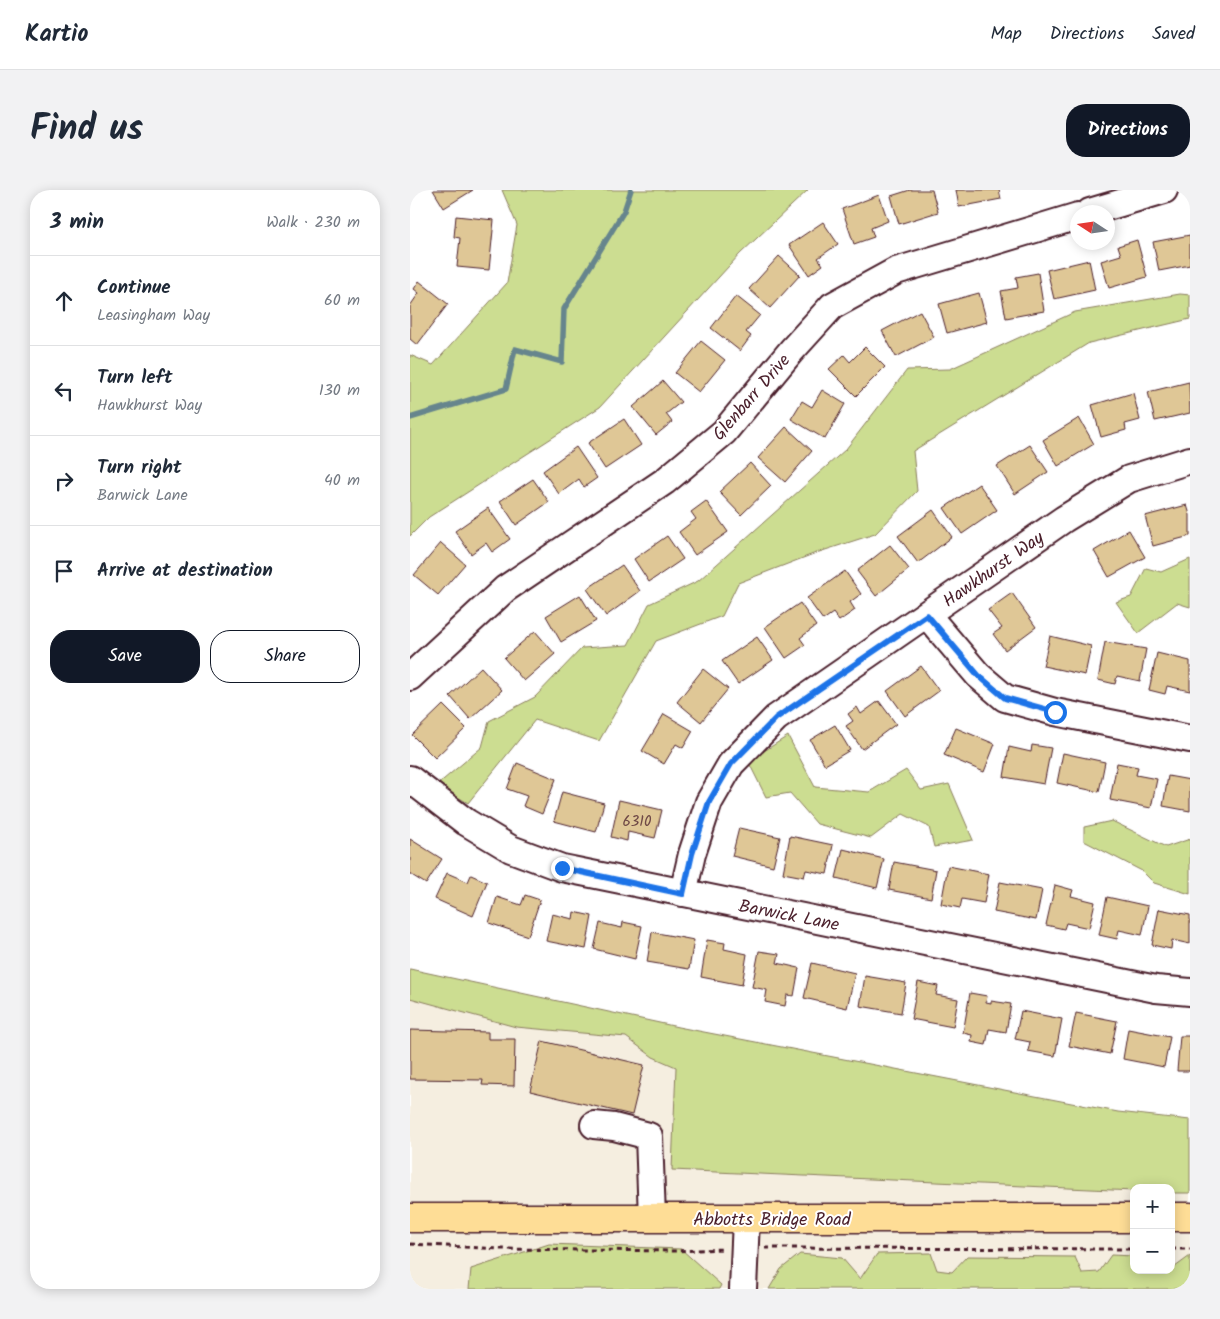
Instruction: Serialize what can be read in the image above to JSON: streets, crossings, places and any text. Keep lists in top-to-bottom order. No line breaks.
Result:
{"streets":{"main road":["Abbotts Bridge Road"],"street":["Glenbarr Drive","Hawkhurst Way","Barwick Lane"]},"crossings":[["Hawkhurst Way","Barwick Lane"]],"house_numbers":["6310"],"north":"left","page":{"header":"Kartio","nav":["Map","Directions","Saved"],"title":"Find us","buttons":["Directions",["Save","Share"]],"heading":["3 min","Walk · 230 m"],"list":[["Continue","Leasingham Way","60 m"],["Turn left","Hawkhurst Way","130 m"],["Turn right","Barwick Lane","40 m"],"Arrive at destination"],"map_buttons":["+","−"]}}
